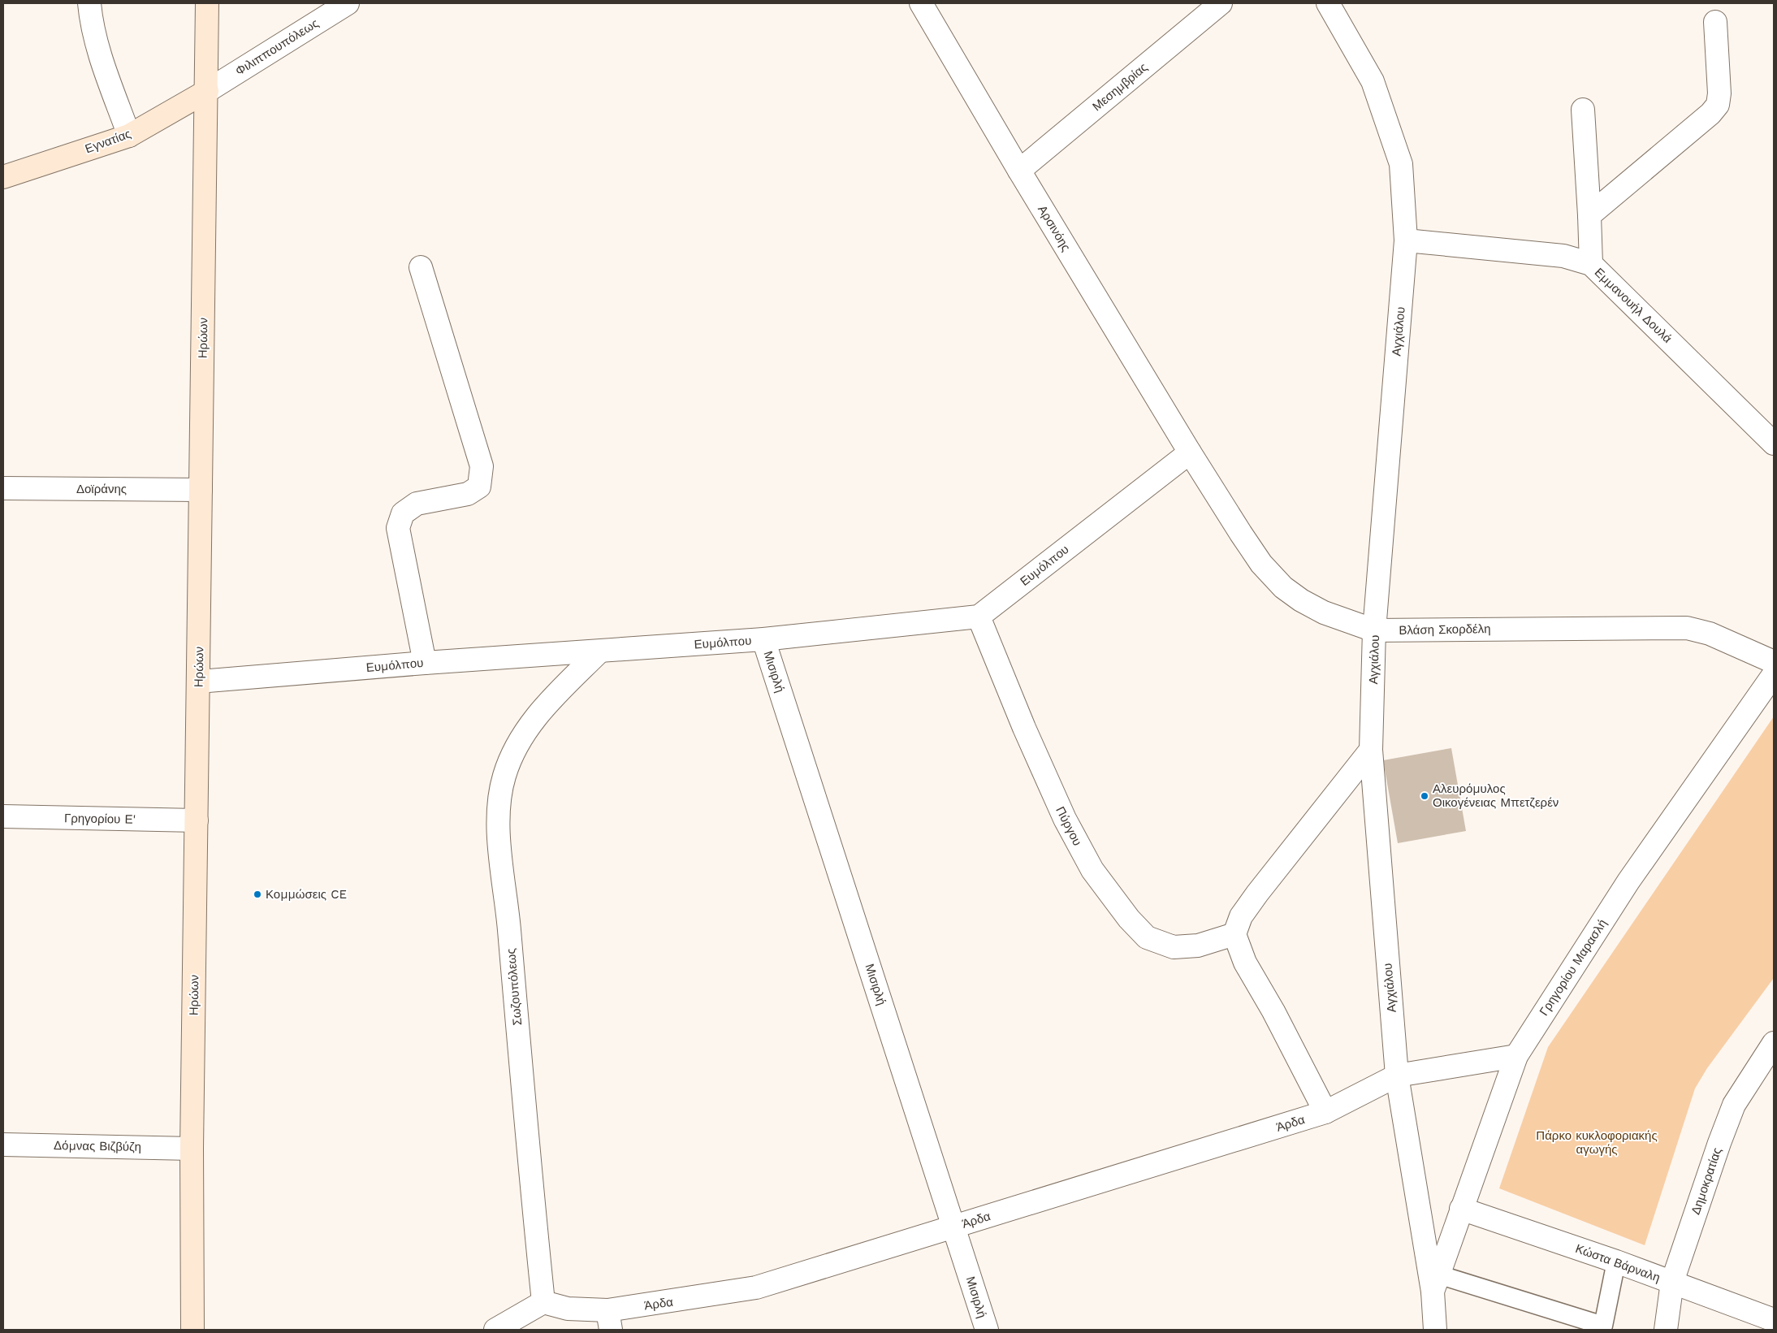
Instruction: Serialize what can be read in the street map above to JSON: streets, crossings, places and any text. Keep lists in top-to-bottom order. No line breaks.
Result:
{"streets":{"main road":["Εγνατίας","Ηρώων"],"street":["Φιλιππουπόλεως","Μεσημβρίας","Αρσινόης","Εμμανουήλ Δουλά","Αγχιάλου","Δοϊράνης","Ευμόλπου","Βλάση Σκορδέλη","Μισιρλή","Γρηγορίου Ε'","Πύργου","Γρηγορίου Μαρασλή","Σωζουπόλεως","Άρδα","Δόμνας Βιζβύζη","Δημοκρατίας","Κώστα Βάρναλη"]},"crossings":[["Φιλιππουπόλεως","Εγνατίας"],["Φιλιππουπόλεως","Ηρώων"],["Μεσημβρίας","Αρσινόης"],["Εγνατίας","Ηρώων"],["Αρσινόης","Ευμόλπου"],["Αρσινόης","Βλάση Σκορδέλη"],["Εμμανουήλ Δουλά","Αγχιάλου"],["Αγχιάλου","Βλάση Σκορδέλη"],["Αγχιάλου","Γρηγορίου Μαρασλή"],["Αγχιάλου","Άρδα"],["Ηρώων","Δοϊράνης"],["Ηρώων","Ευμόλπου"],["Ηρώων","Γρηγορίου Ε'"],["Ηρώων","Δόμνας Βιζβύζη"],["Ευμόλπου","Βλάση Σκορδέλη"],["Ευμόλπου","Μισιρλή"],["Ευμόλπου","Πύργου"],["Ευμόλπου","Σωζουπόλεως"],["Μισιρλή","Άρδα"],["Γρηγορίου Μαρασλή","Άρδα"],["Γρηγορίου Μαρασλή","Κώστα Βάρναλη"],["Σωζουπόλεως","Άρδα"],["Δημοκρατίας","Κώστα Βάρναλη"]],"parks":["Πάρκο κυκλοφοριακής αγωγής"],"places":["Αλευρόμυλος Οικογένειας Μπετζερέν","Κομμώσεις CE"]}
